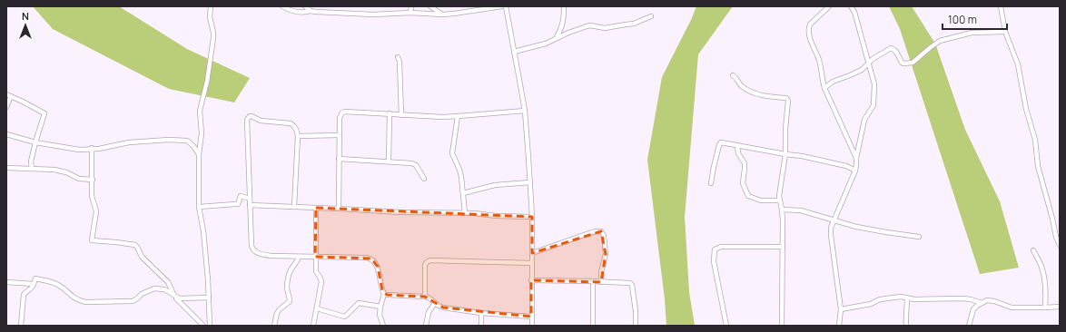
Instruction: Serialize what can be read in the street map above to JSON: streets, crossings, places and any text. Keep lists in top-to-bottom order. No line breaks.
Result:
{"scale_bar":"100 m","north":"top"}
